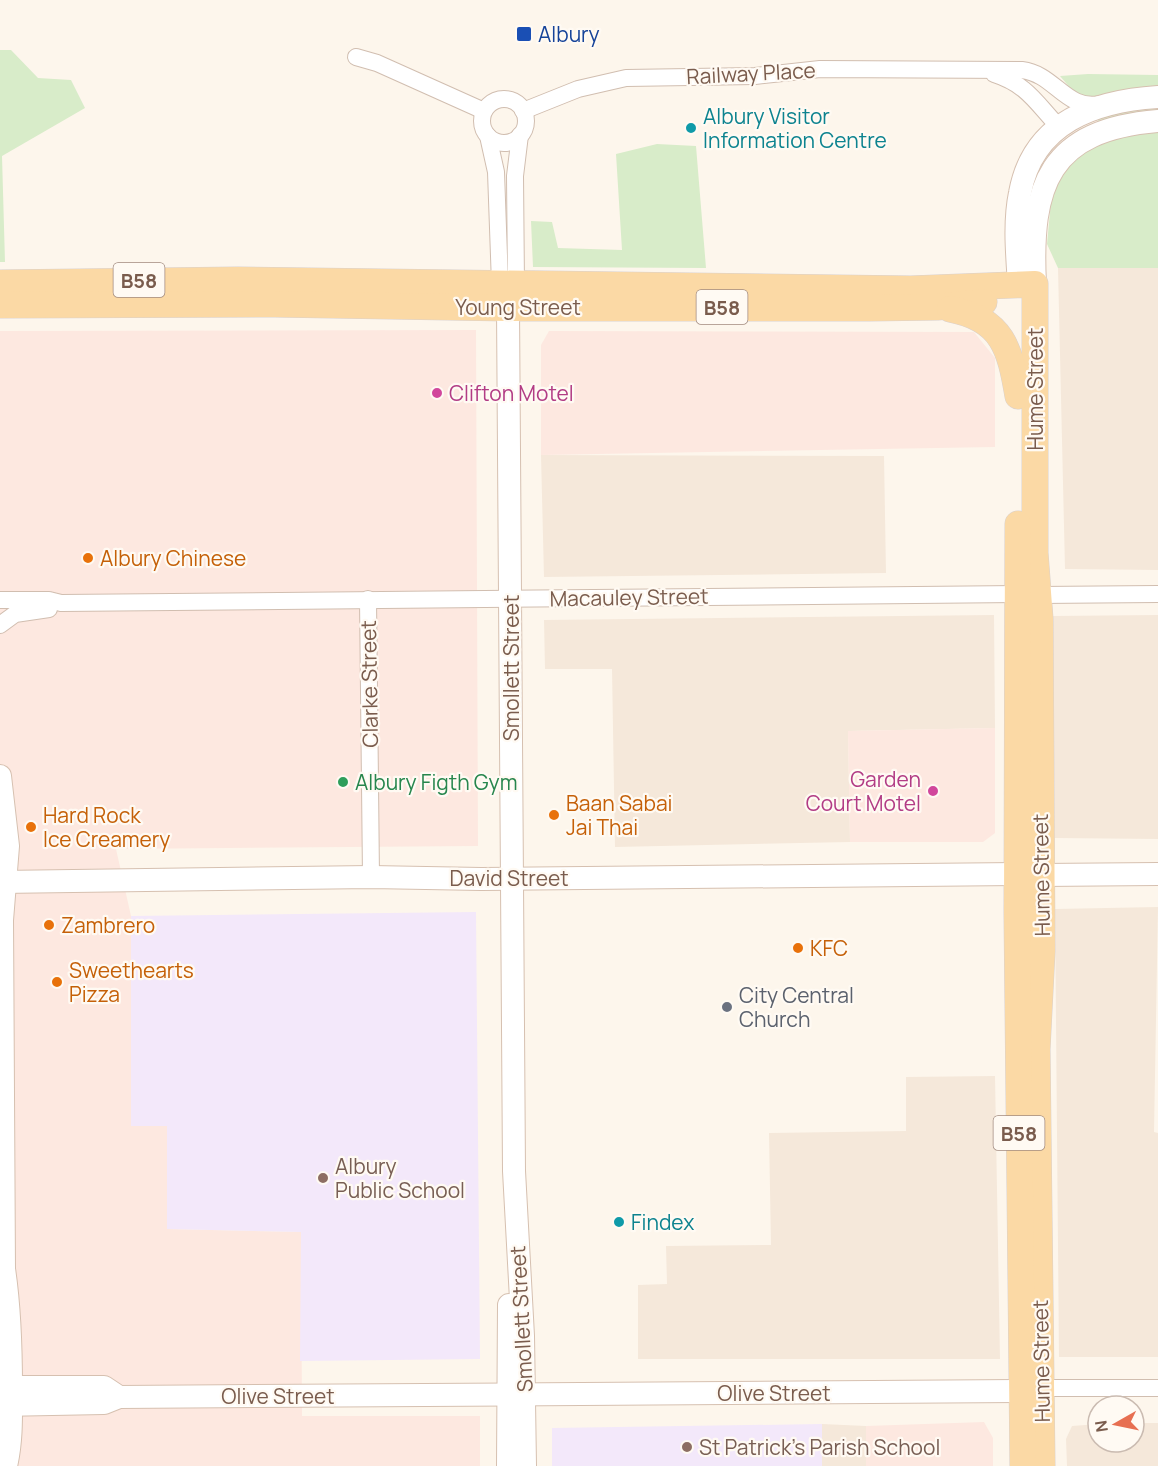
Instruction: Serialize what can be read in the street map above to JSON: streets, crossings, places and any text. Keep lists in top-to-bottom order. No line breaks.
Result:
{"streets":{"main road":["B58","Young Street","Hume Street"],"street":["Railway Place","Macauley Street","Smollett Street","Clarke Street","David Street","Olive Street"]},"crossings":[["B58","Young Street"],["B58","Hume Street"],["Young Street","Hume Street"],["Young Street","Smollett Street"],["Hume Street","Macauley Street"],["Hume Street","David Street"],["Hume Street","Olive Street"],["Macauley Street","Smollett Street"],["Macauley Street","Clarke Street"],["Smollett Street","David Street"],["Smollett Street","Olive Street"],["Clarke Street","David Street"]],"places":{"transit":["Albury"],"other":["Albury Visitor Information Centre","Clifton Motel","Albury Chinese","Albury Figth Gym","Garden Court Motel","Baan Sabai Jai Thai","Hard Rock Ice Creamery","Zambrero","KFC","Sweethearts Pizza","City Central Church","Albury Public School","Findex","St Patrick's Parish School"]},"north":"left"}
